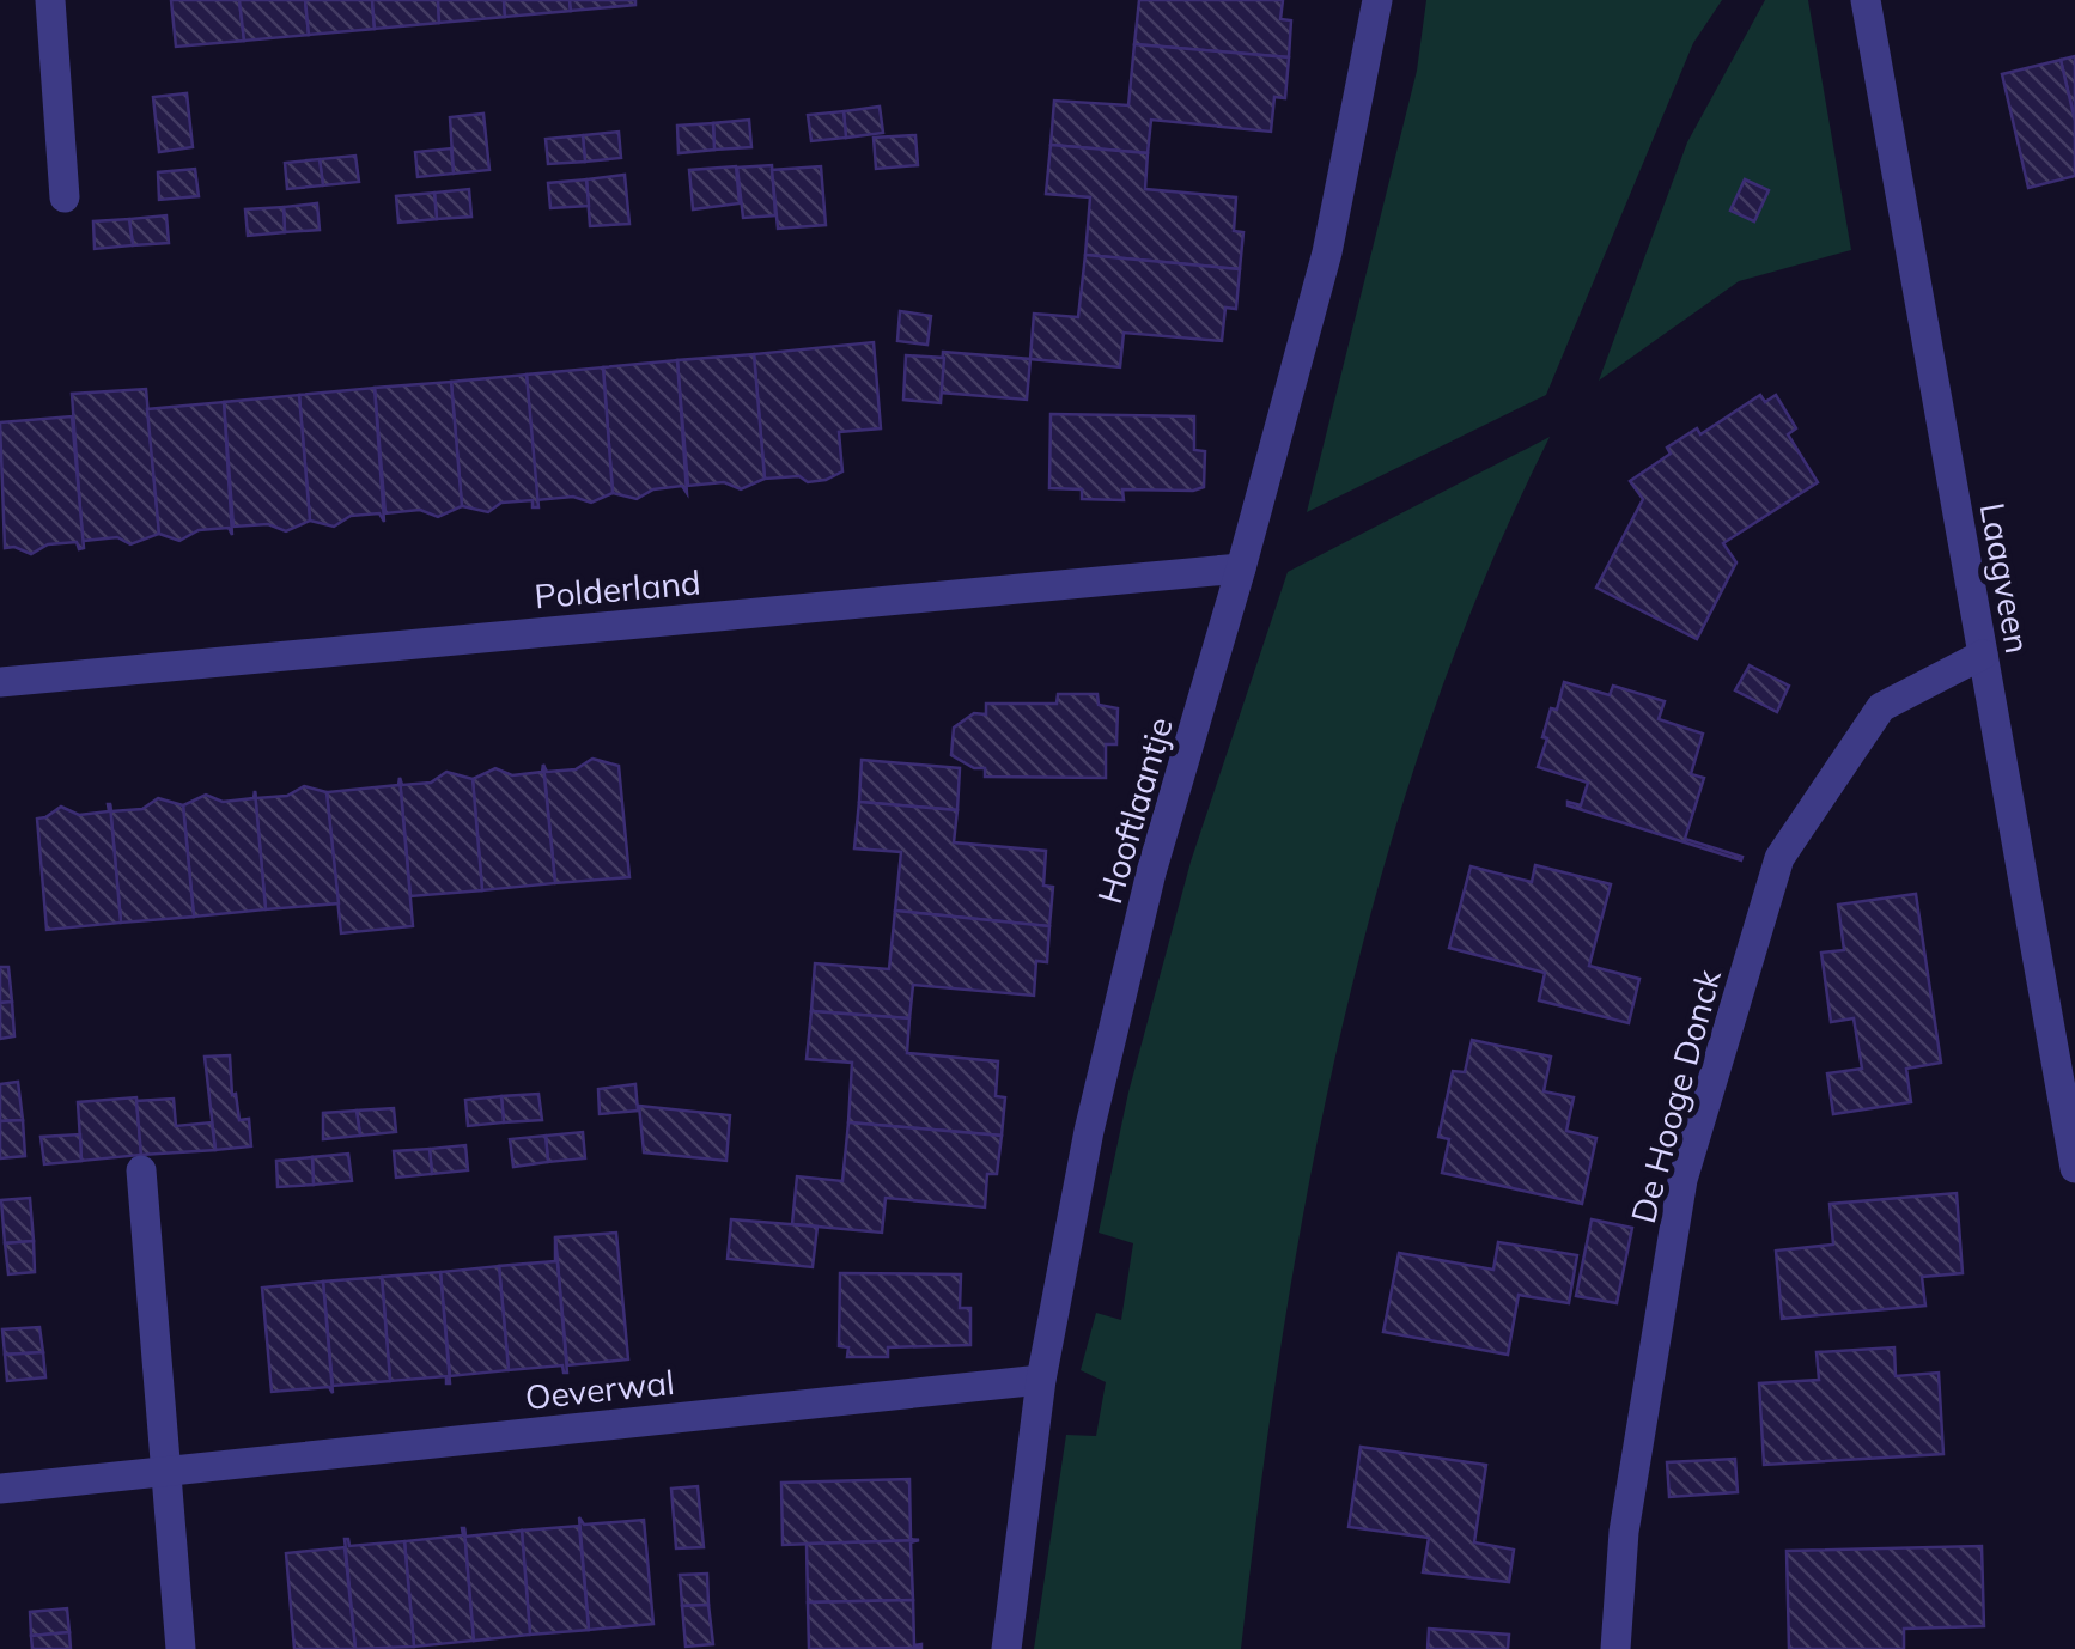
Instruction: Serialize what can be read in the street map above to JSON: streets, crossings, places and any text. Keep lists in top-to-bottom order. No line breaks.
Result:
{"streets":{"street":["Laagveen","Polderland","Hooftlaantje","De Hooge Donck","Oeverwal"]},"crossings":[["Laagveen","De Hooge Donck"],["Polderland","Hooftlaantje"],["Hooftlaantje","Oeverwal"]]}
